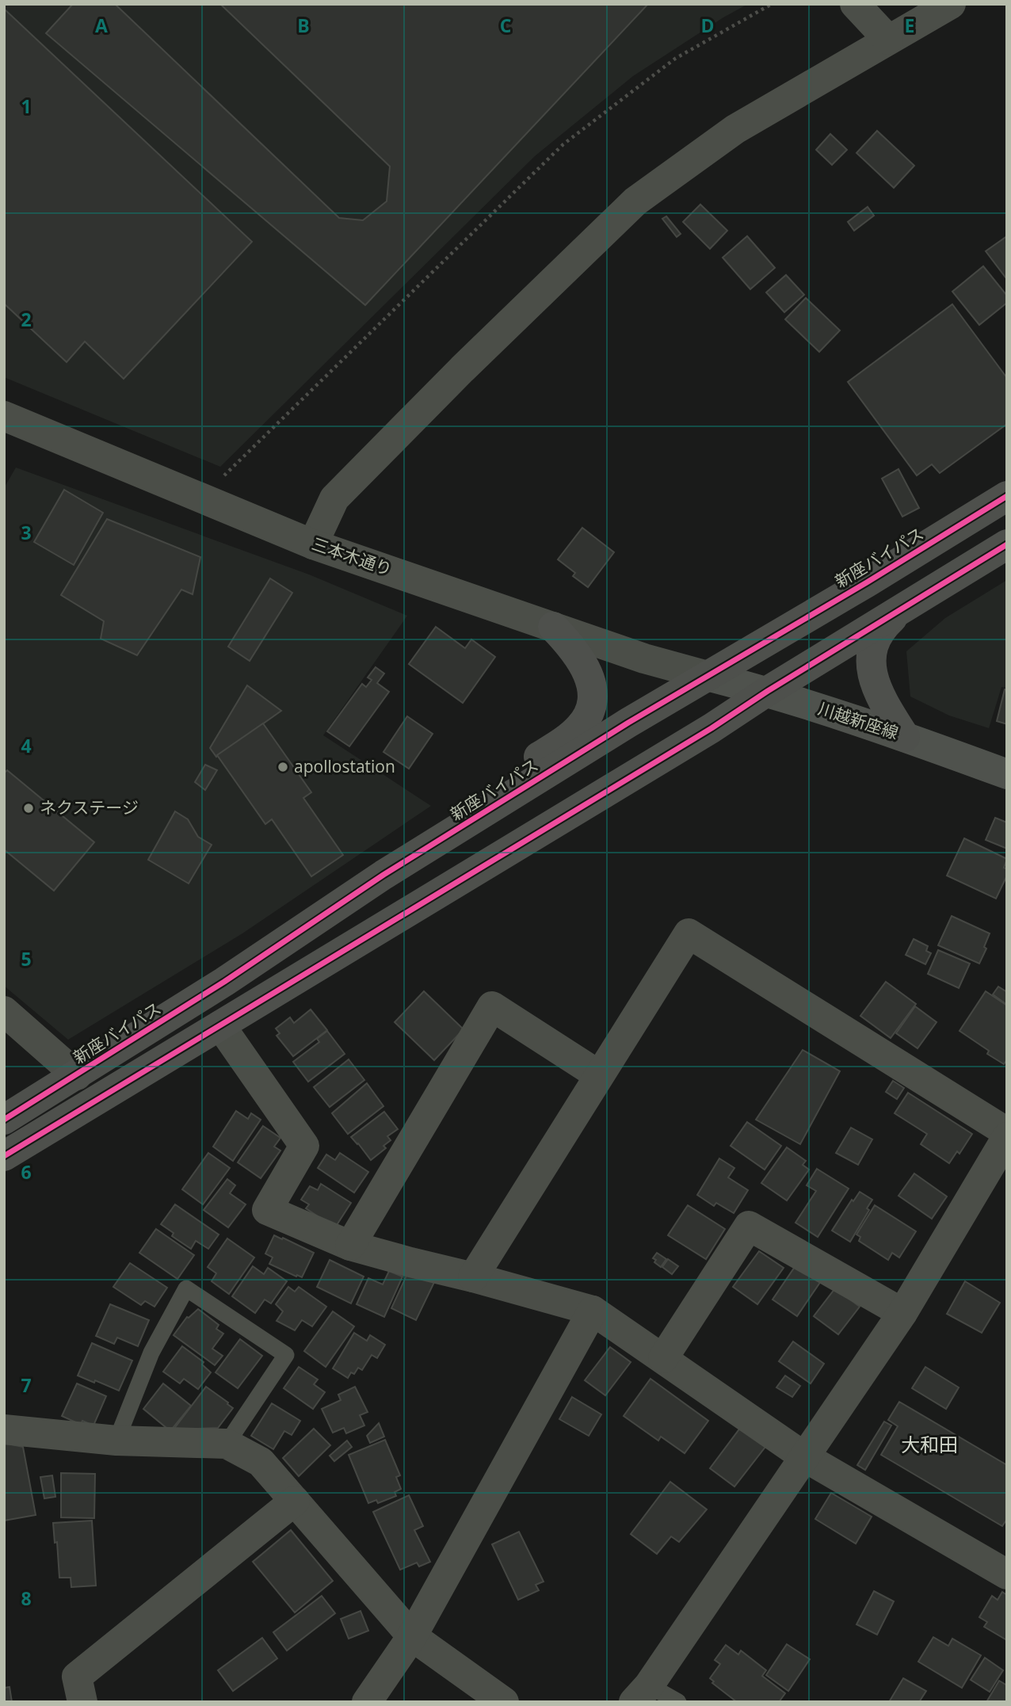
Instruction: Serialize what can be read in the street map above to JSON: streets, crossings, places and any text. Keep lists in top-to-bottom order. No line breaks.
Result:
{"streets":{"highway":["新座バイパス"],"main road":["川越新座線"],"street":["三本木通り"]},"crossings":[["三本木通り","新座バイパス"],["三本木通り","川越新座線"],["新座バイパス","川越新座線"]],"districts":["大和田"],"places":["apollostation","ネクステージ"],"grid":{"columns":["A","B","C","D","E"],"rows":["1","2","3","4","5","6","7","8"]}}
